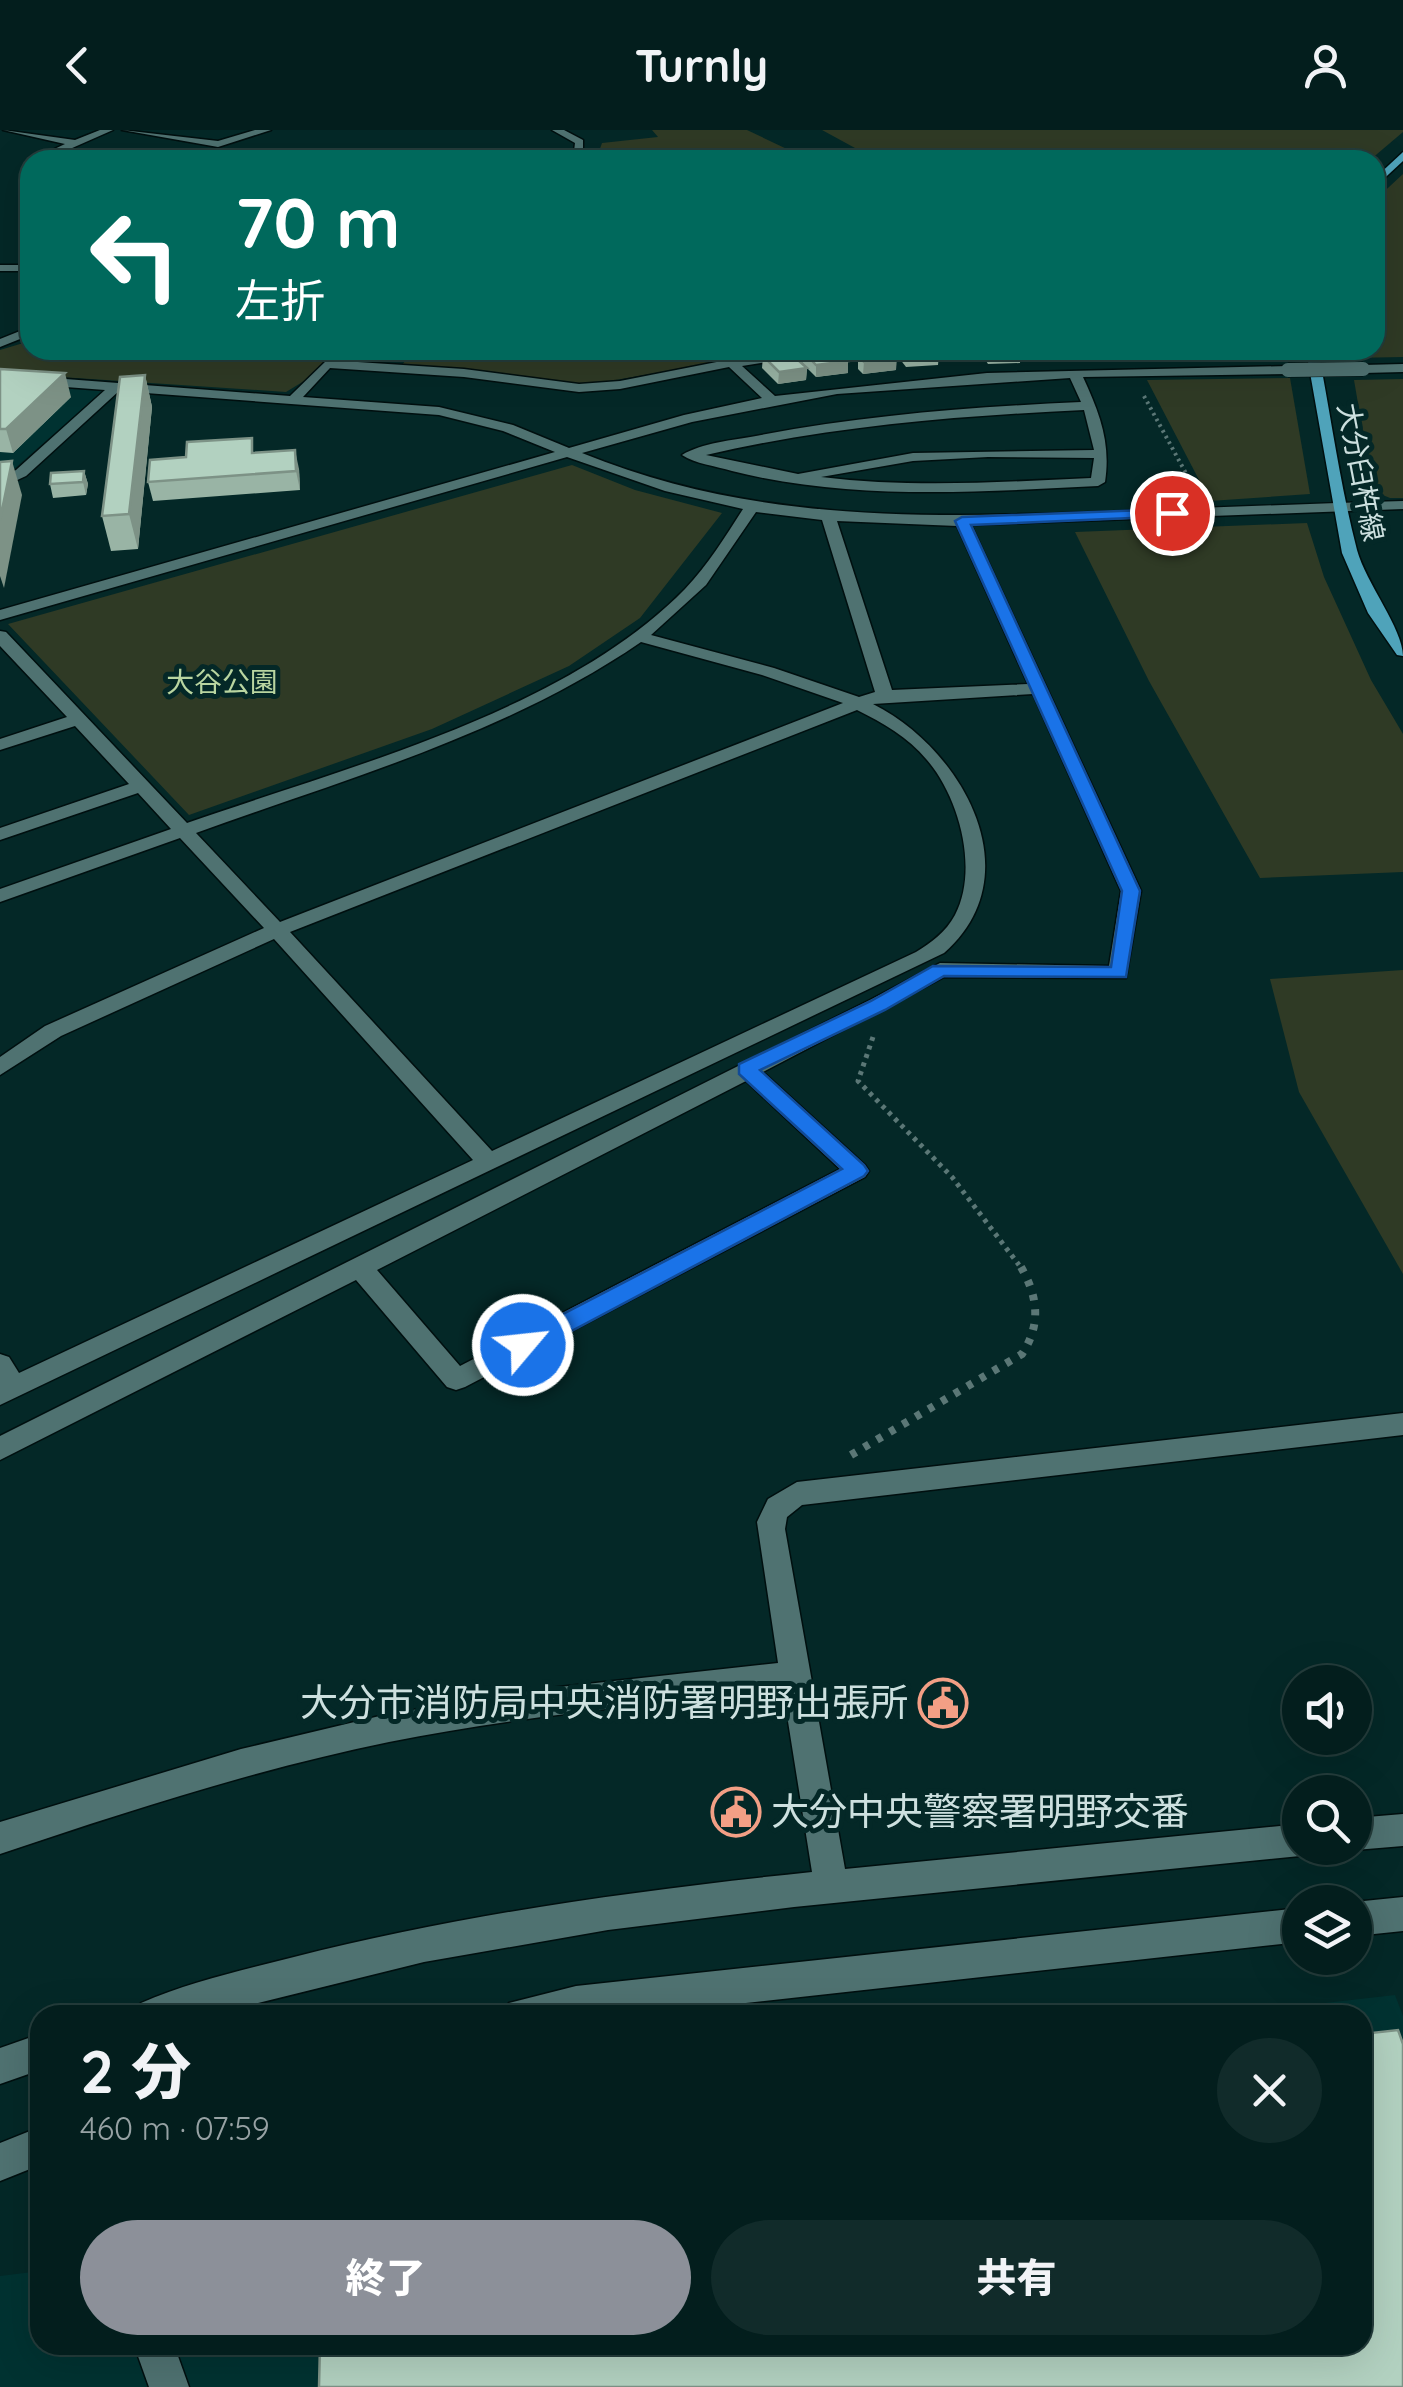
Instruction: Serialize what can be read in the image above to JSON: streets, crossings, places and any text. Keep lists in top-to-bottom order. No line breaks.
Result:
{"streets":{"main road":["大分臼杵線"]},"parks":["大谷公園"],"places":{"public building":["大分市消防局中央消防署明野出張所","大分中央警察署明野交番"]},"page":{"header":"Turnly","turn":["70 m","左折"],"heading":["2 分","460 m · 07:59"],"buttons":["終了","共有"]}}
